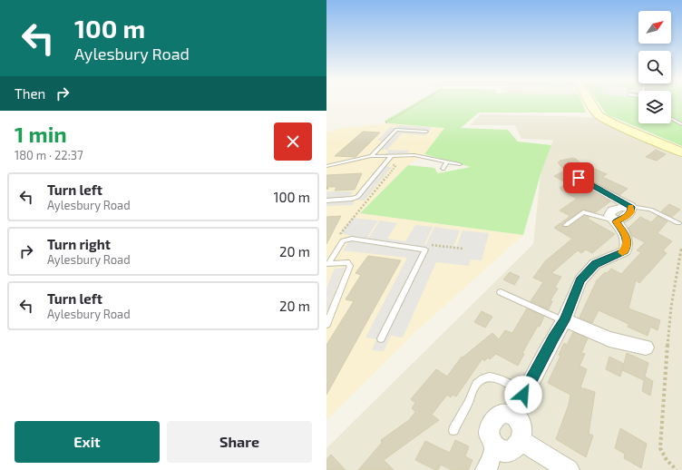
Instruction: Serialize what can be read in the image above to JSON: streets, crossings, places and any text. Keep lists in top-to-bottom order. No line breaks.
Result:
{"north":"top right","page":{"turn":["100 m","Aylesbury Road"],"then":"Then","heading":["1 min","180 m · 22:37"],"list":[{"name":"Turn left","note":"Aylesbury Road","value":"100 m"},{"name":"Turn right","note":"Aylesbury Road","value":"20 m"},{"name":"Turn left","note":"Aylesbury Road","value":"20 m"}],"buttons":["Exit","Share"]}}
